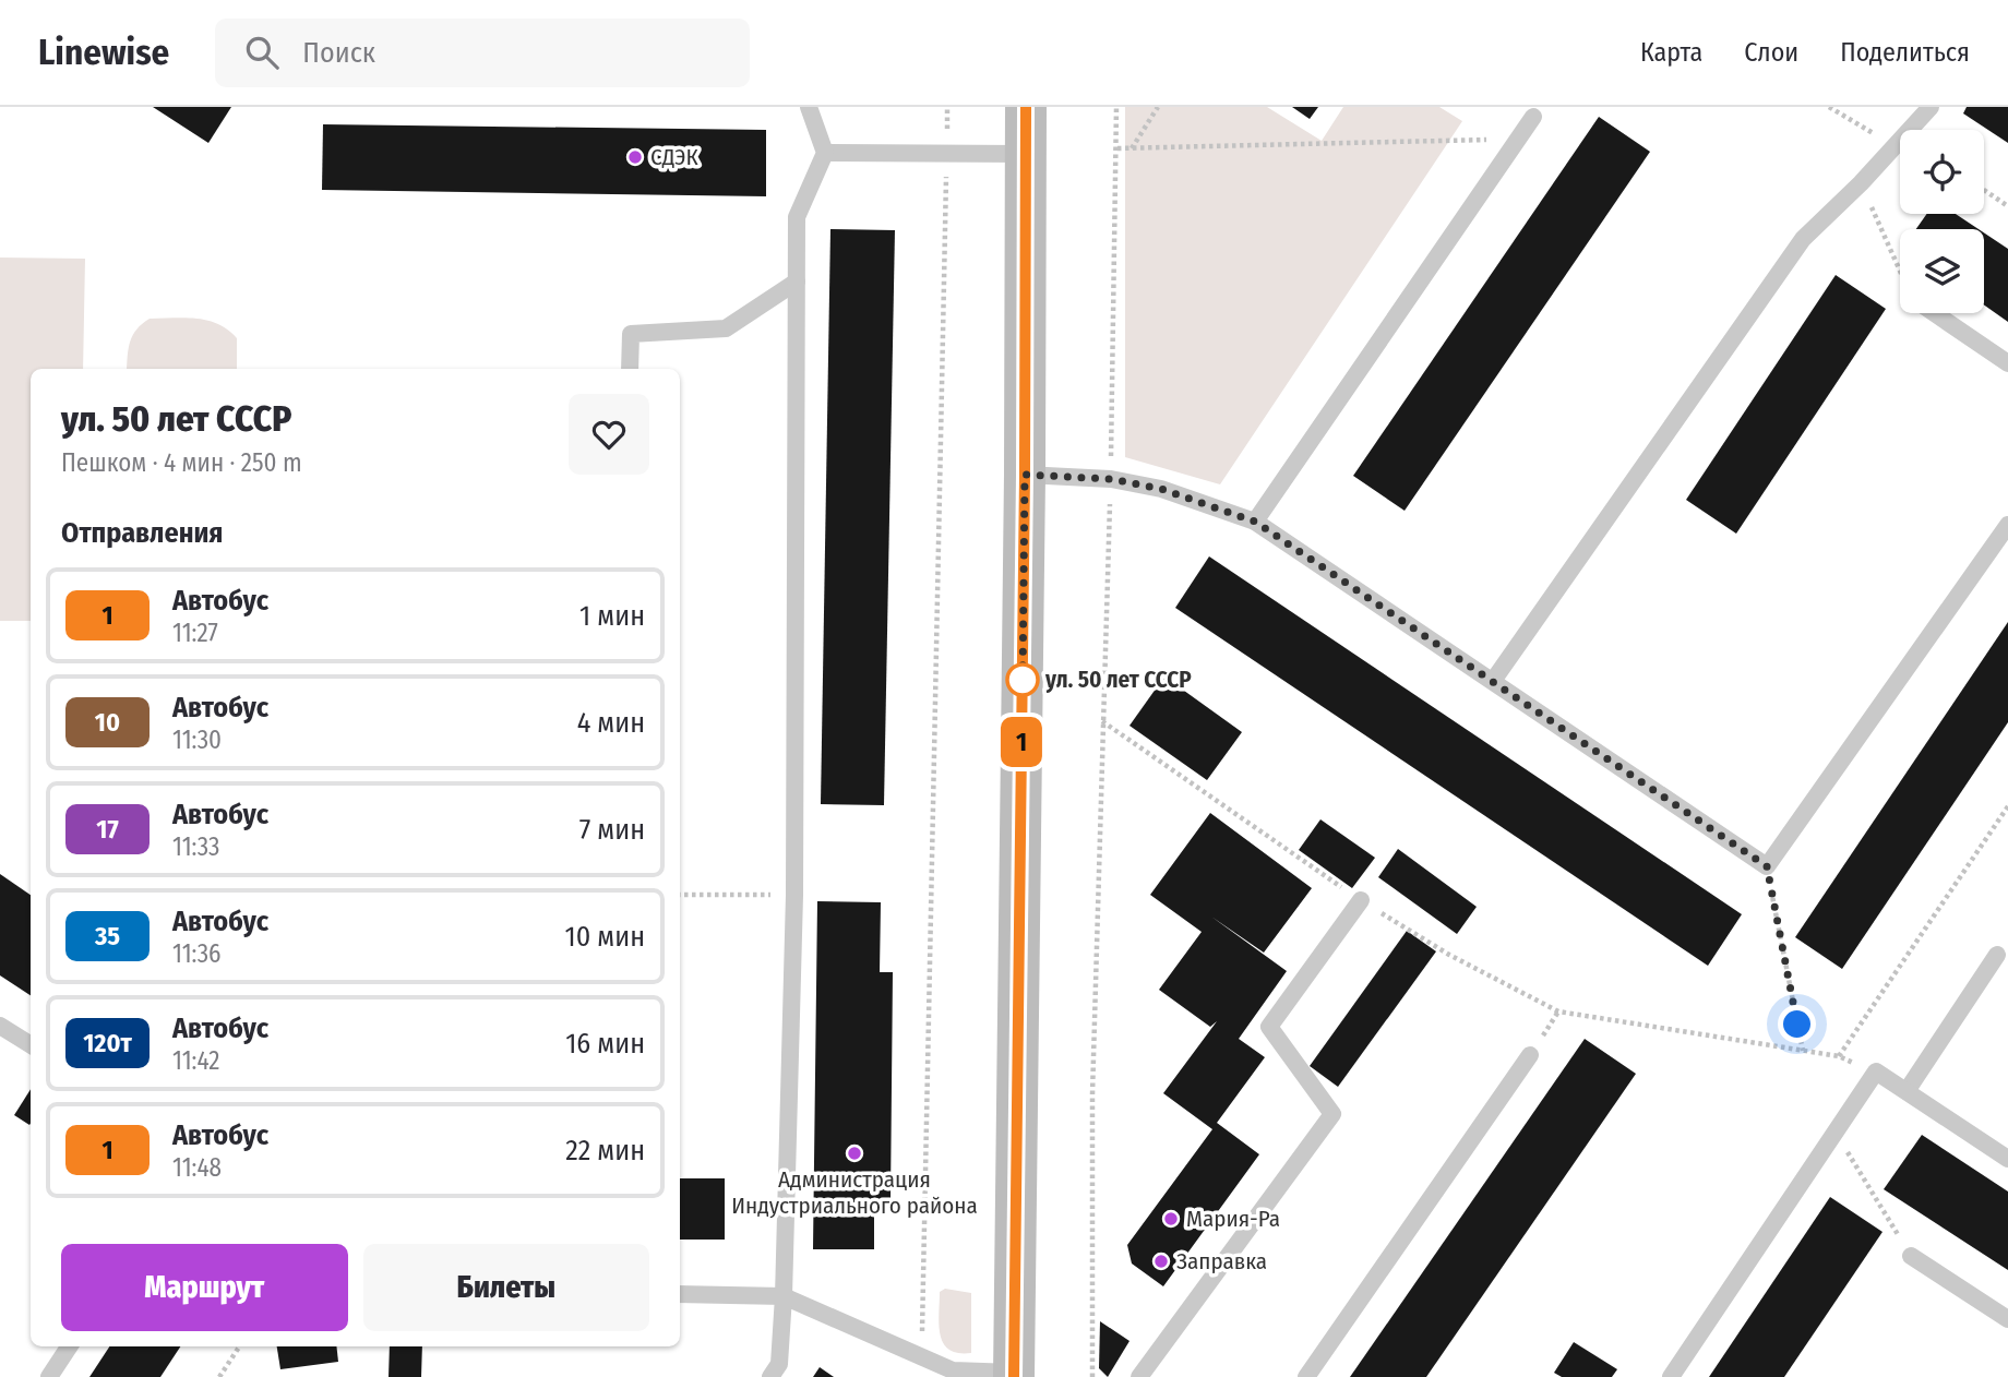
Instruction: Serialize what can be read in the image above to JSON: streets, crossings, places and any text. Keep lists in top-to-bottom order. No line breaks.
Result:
{"places":["СДЭК","ул. 50 лет СССР","Администрация Индустриального района","Мария-Ра","Заправка"],"lines":["bus line 1"],"page":{"header":"Linewise","search":"Поиск","nav":["Карта","Слои","Поделиться"],"on_map":"1","heading":[["ул. 50 лет СССР","Пешком · 4 мин · 250 m"],"Отправления"],"list":[{"mark":"1","name":"Автобус","note":"11:27","value":"1 мин"},{"mark":"10","name":"Автобус","note":"11:30","value":"4 мин"},{"mark":"17","name":"Автобус","note":"11:33","value":"7 мин"},{"mark":"35","name":"Автобус","note":"11:36","value":"10 мин"},{"mark":"120т","name":"Автобус","note":"11:42","value":"16 мин"},{"mark":"1","name":"Автобус","note":"11:48","value":"22 мин"}],"buttons":["Маршрут","Билеты"]}}
